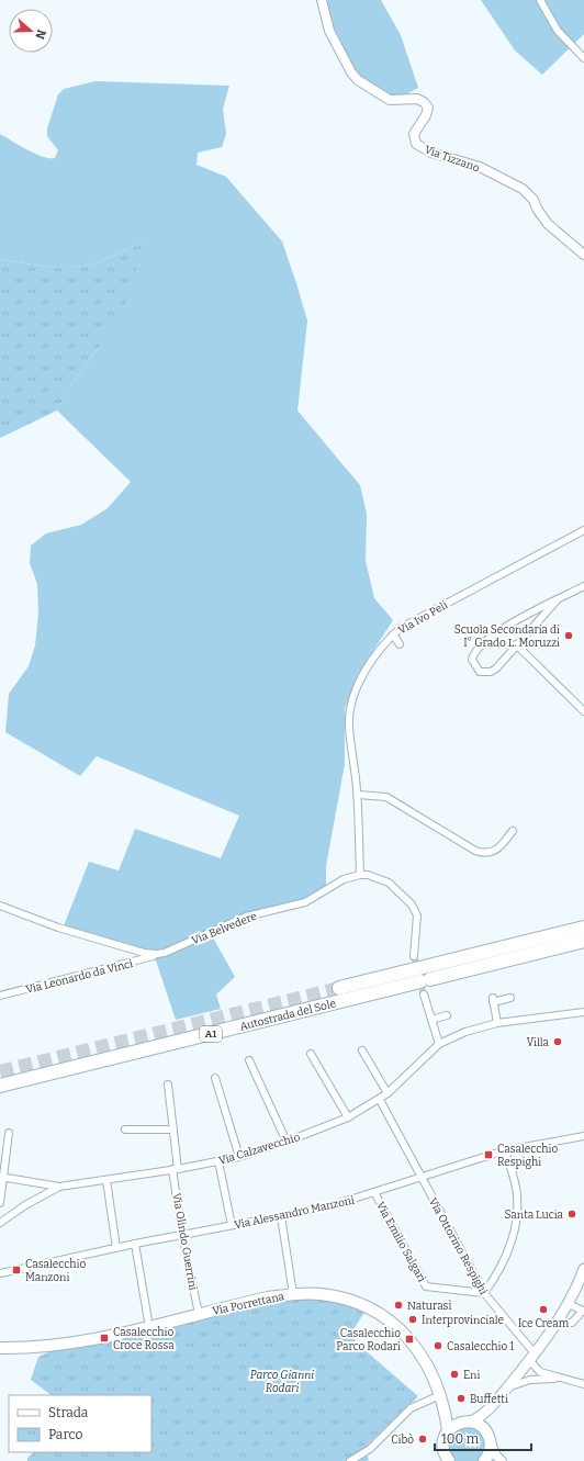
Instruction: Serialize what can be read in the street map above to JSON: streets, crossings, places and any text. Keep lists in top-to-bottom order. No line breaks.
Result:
{"streets":{"highway":["Autostrada del Sole","A1"],"main road":["Via Porrettana"],"street":["Via Tizzano","Via Ivo Peli","Via Belvedere","Via Leonardo da Vinci","Via Calzavecchio","Via Alessandro Manzoni","Via Olindo Guerrini","Via Emilio Salgari","Via Ottorino Respighi"]},"crossings":[["Via Ivo Peli","Via Belvedere"],["Via Belvedere","Via Leonardo da Vinci"],["Via Calzavecchio","Via Olindo Guerrini"],["Via Calzavecchio","Via Ottorino Respighi"],["Via Alessandro Manzoni","Via Olindo Guerrini"],["Via Alessandro Manzoni","Via Emilio Salgari"],["Via Alessandro Manzoni","Via Ottorino Respighi"],["Via Olindo Guerrini","Via Porrettana"],["Via Emilio Salgari","Via Ottorino Respighi"]],"parks":["Parco Gianni Rodari"],"places":{"other":["Scuola Secondaria di I° Grado L. Moruzzi","Villa","Santa Lucia","Naturasì","Ice Cream","Interprovinciale","Casalecchio 1","Eni","Buffetti","Cibò"],"transit":["Casalecchio Respighi","Casalecchio Manzoni","Casalecchio Croce Rossa","Casalecchio Parco Rodari"]},"legend":["Strada","Parco"],"scale_bar":"100 m","north":"right"}
